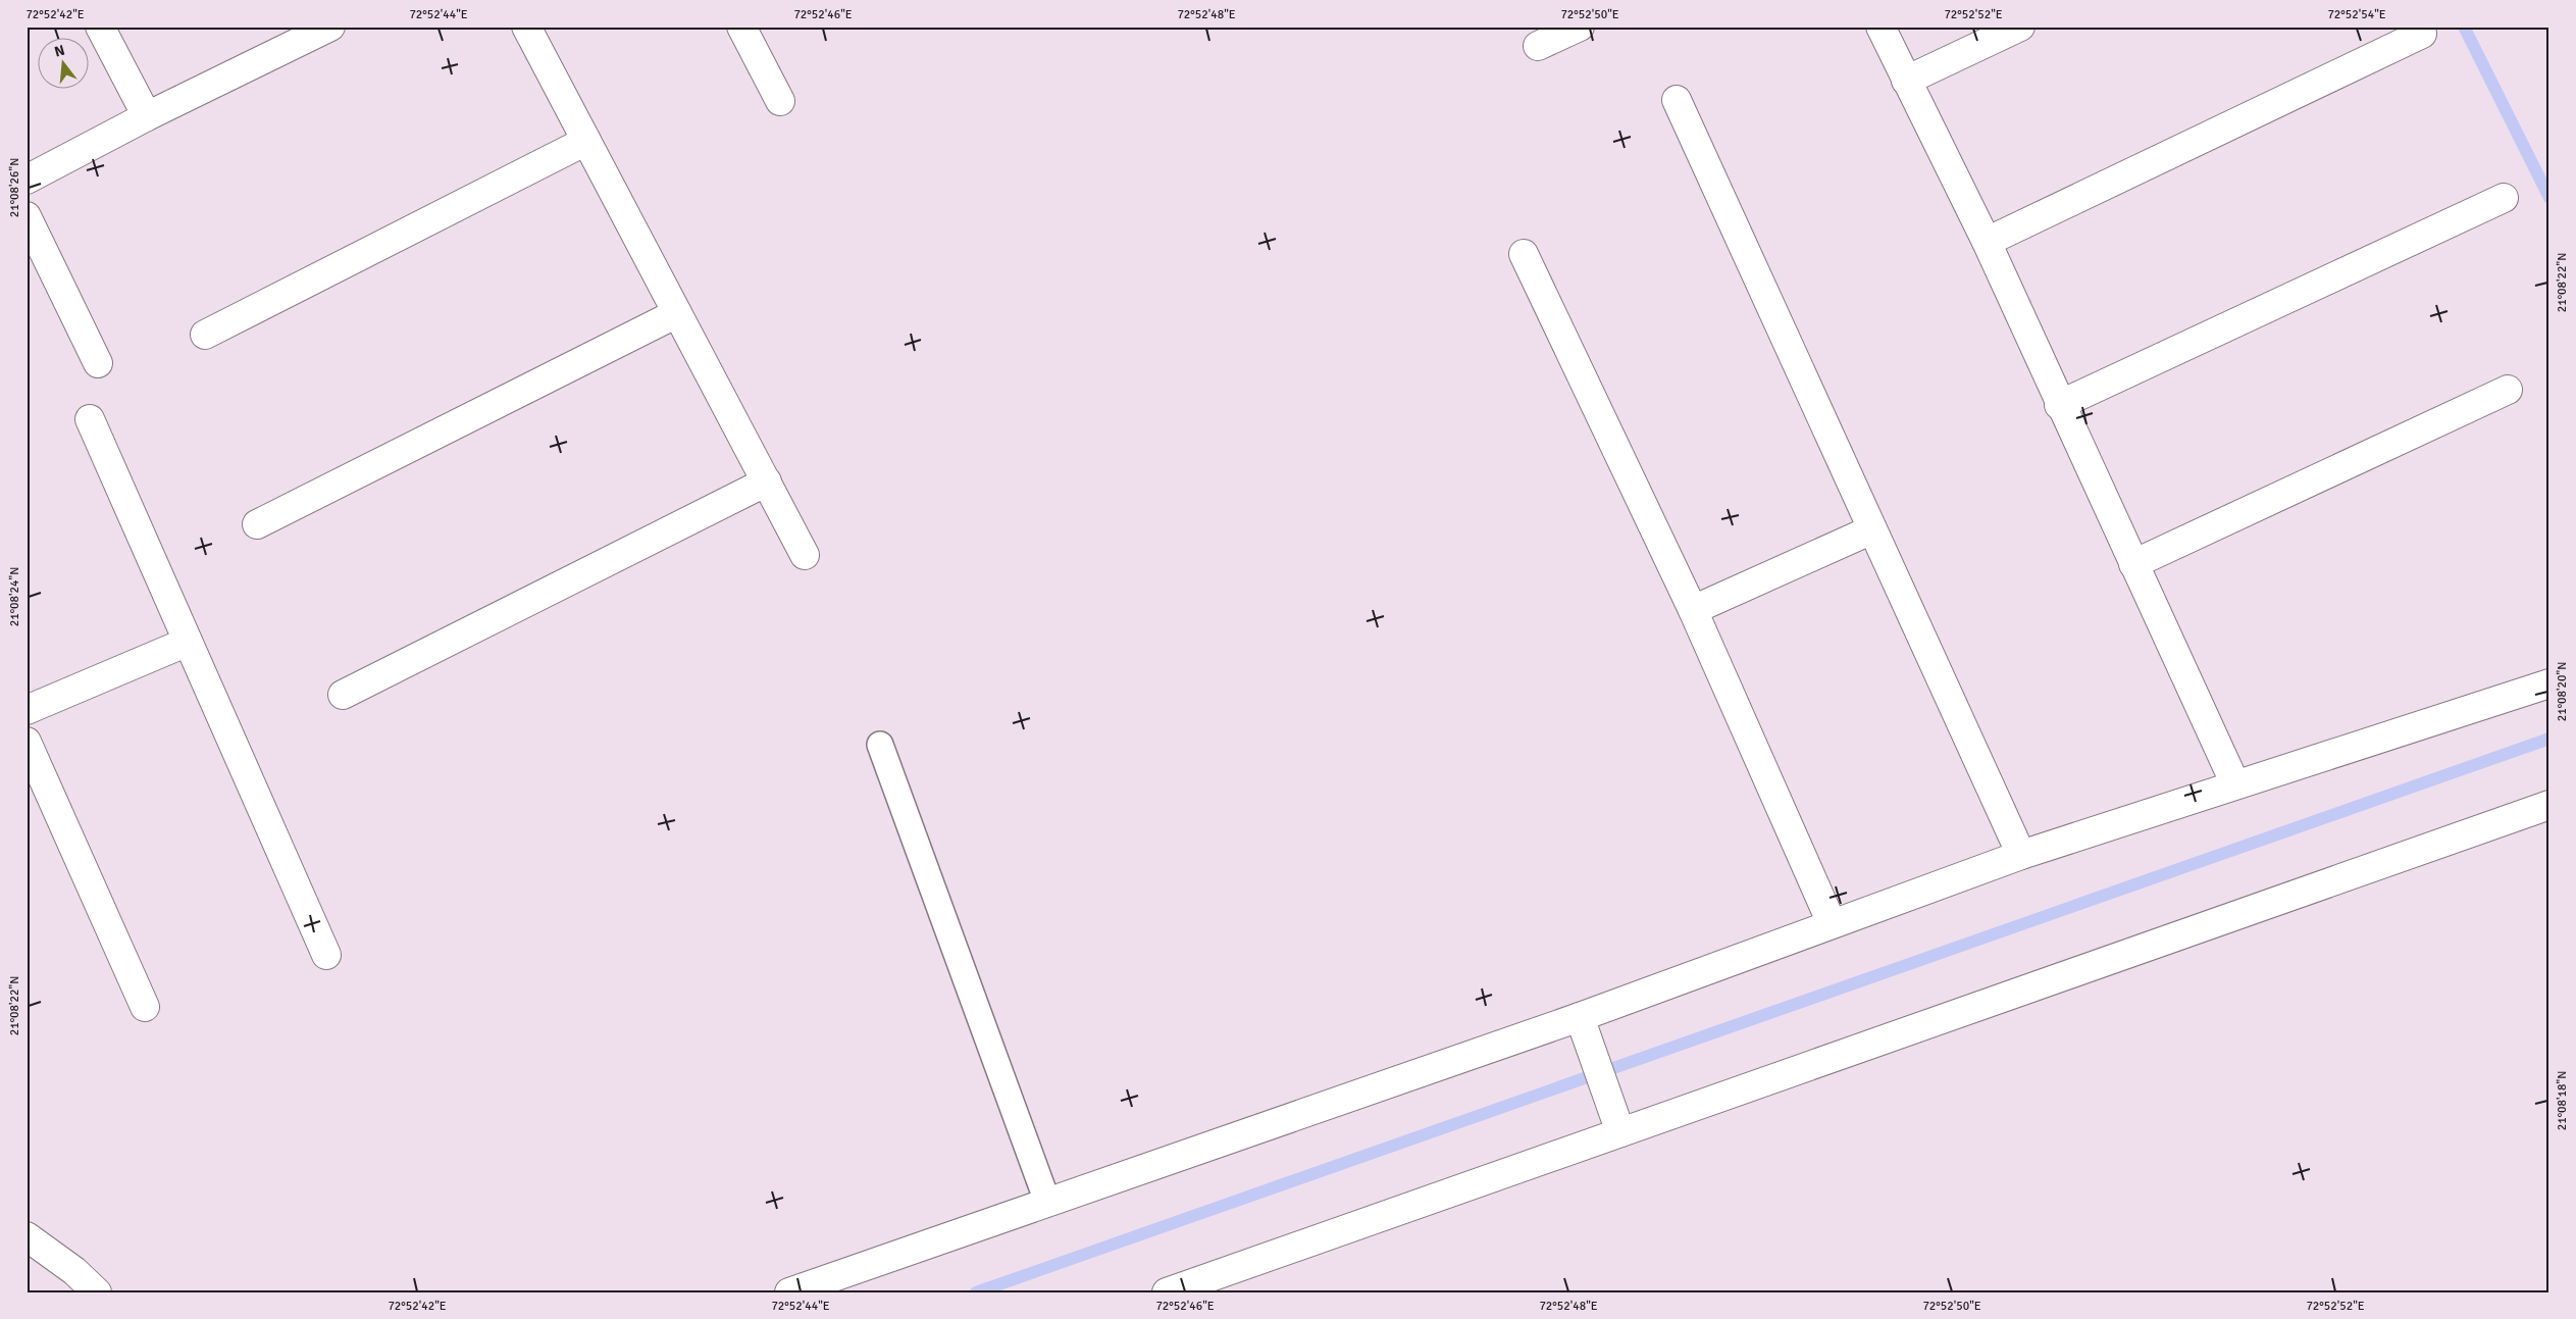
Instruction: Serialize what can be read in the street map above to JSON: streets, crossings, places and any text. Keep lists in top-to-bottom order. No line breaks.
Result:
{"north":"top","coordinates":["72°52'42\"E","72°52'44\"E","72°52'46\"E","72°52'48\"E","72°52'50\"E","72°52'52\"E","72°52'54\"E","21°08'26\"N","21°08'22\"N","21°08'24\"N","21°08'20\"N","21°08'18\"N"]}
